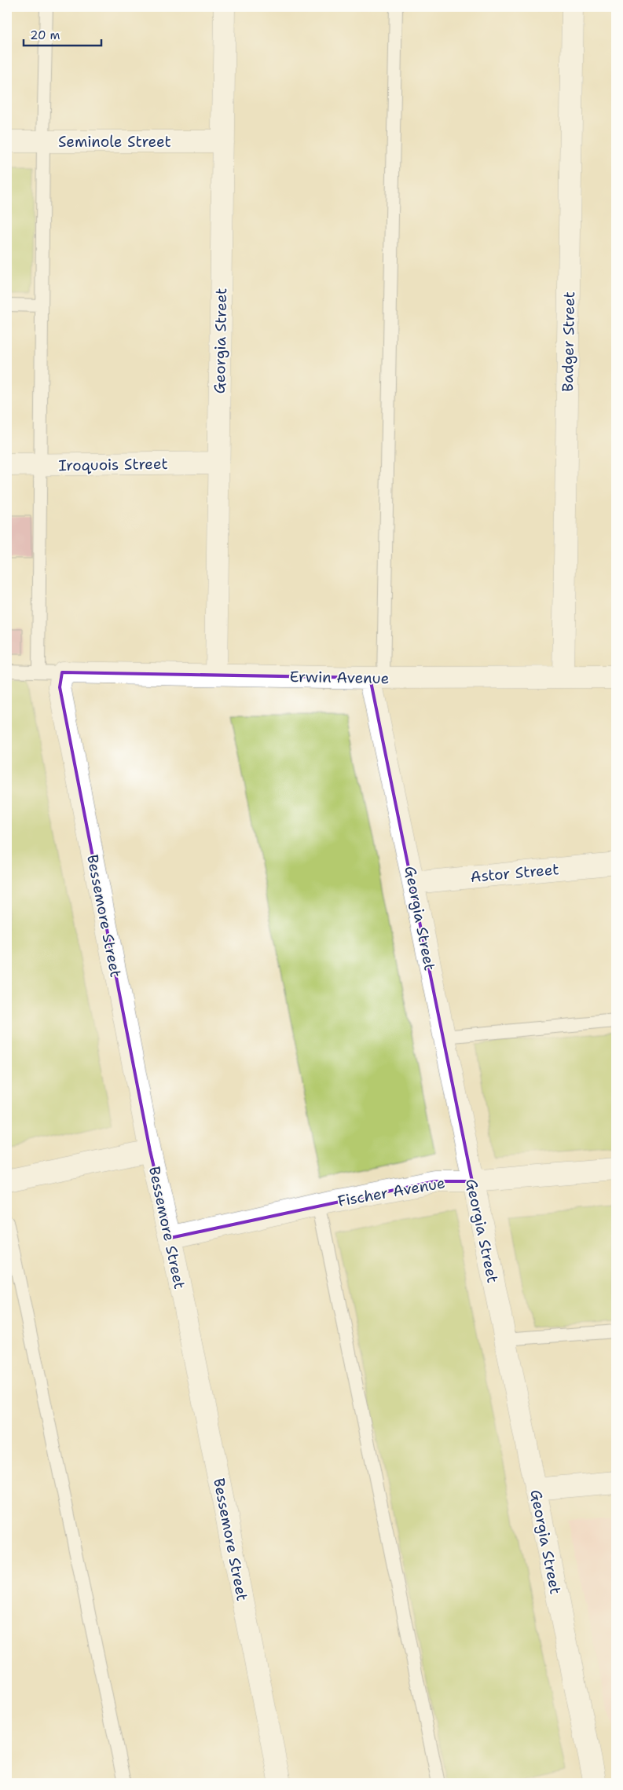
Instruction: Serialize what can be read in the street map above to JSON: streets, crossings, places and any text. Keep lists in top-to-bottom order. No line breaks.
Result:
{"streets":{"street":["Seminole Street","Georgia Street","Badger Street","Iroquois Street","Erwin Avenue","Astor Street","Bessemore Street","Fischer Avenue"]},"crossings":[["Seminole Street","Georgia Street"],["Georgia Street","Iroquois Street"],["Georgia Street","Erwin Avenue"],["Georgia Street","Astor Street"],["Georgia Street","Fischer Avenue"],["Badger Street","Erwin Avenue"],["Erwin Avenue","Bessemore Street"],["Bessemore Street","Fischer Avenue"]],"scale_bar":"20 m"}
